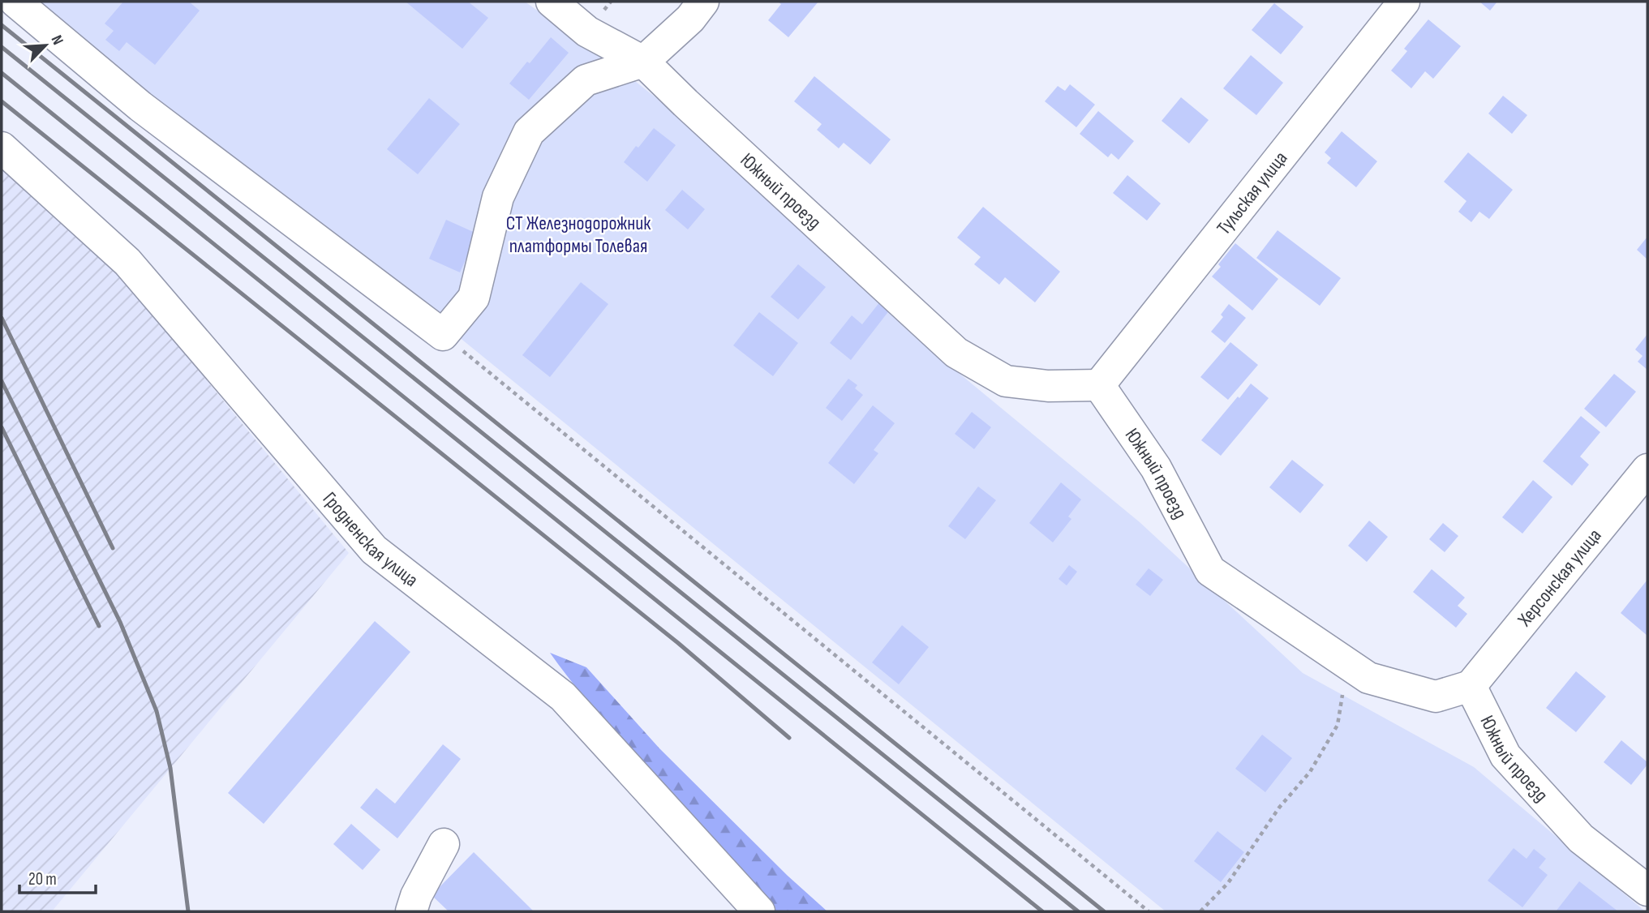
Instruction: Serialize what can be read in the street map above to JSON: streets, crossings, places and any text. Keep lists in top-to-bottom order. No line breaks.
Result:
{"streets":{"street":["Южный проезд","Тульская улица","Гродненская улица","Херсонская улица"]},"crossings":[["Южный проезд","Тульская улица"],["Южный проезд","Херсонская улица"]],"parks":["СТ Железнодорожник платформы Толевая"],"scale_bar":"20 m","north":"top right"}
